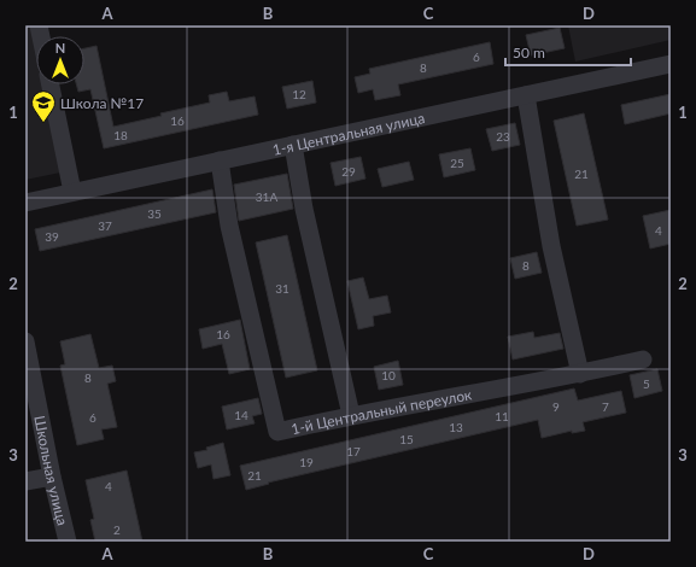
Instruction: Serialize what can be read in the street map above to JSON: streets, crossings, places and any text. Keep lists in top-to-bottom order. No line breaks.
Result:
{"streets":{"street":["1-я Центральная улица","1-й Центральный переулок","Школьная улица"]},"crossings":[["1-я Центральная улица","1-й Центральный переулок"]],"places":{"school or university":["Школа №17"]},"house_numbers":["6","8","12","16","18","23","25","29","21","31А","35","37","4","39","8","31","16","10","8","5","9","7","14","11","6","13","15","17","19","21","4","2"],"scale_bar":"50 m","north":"top","grid":{"columns":["A","B","C","D"],"rows":["1","2","3"]}}
